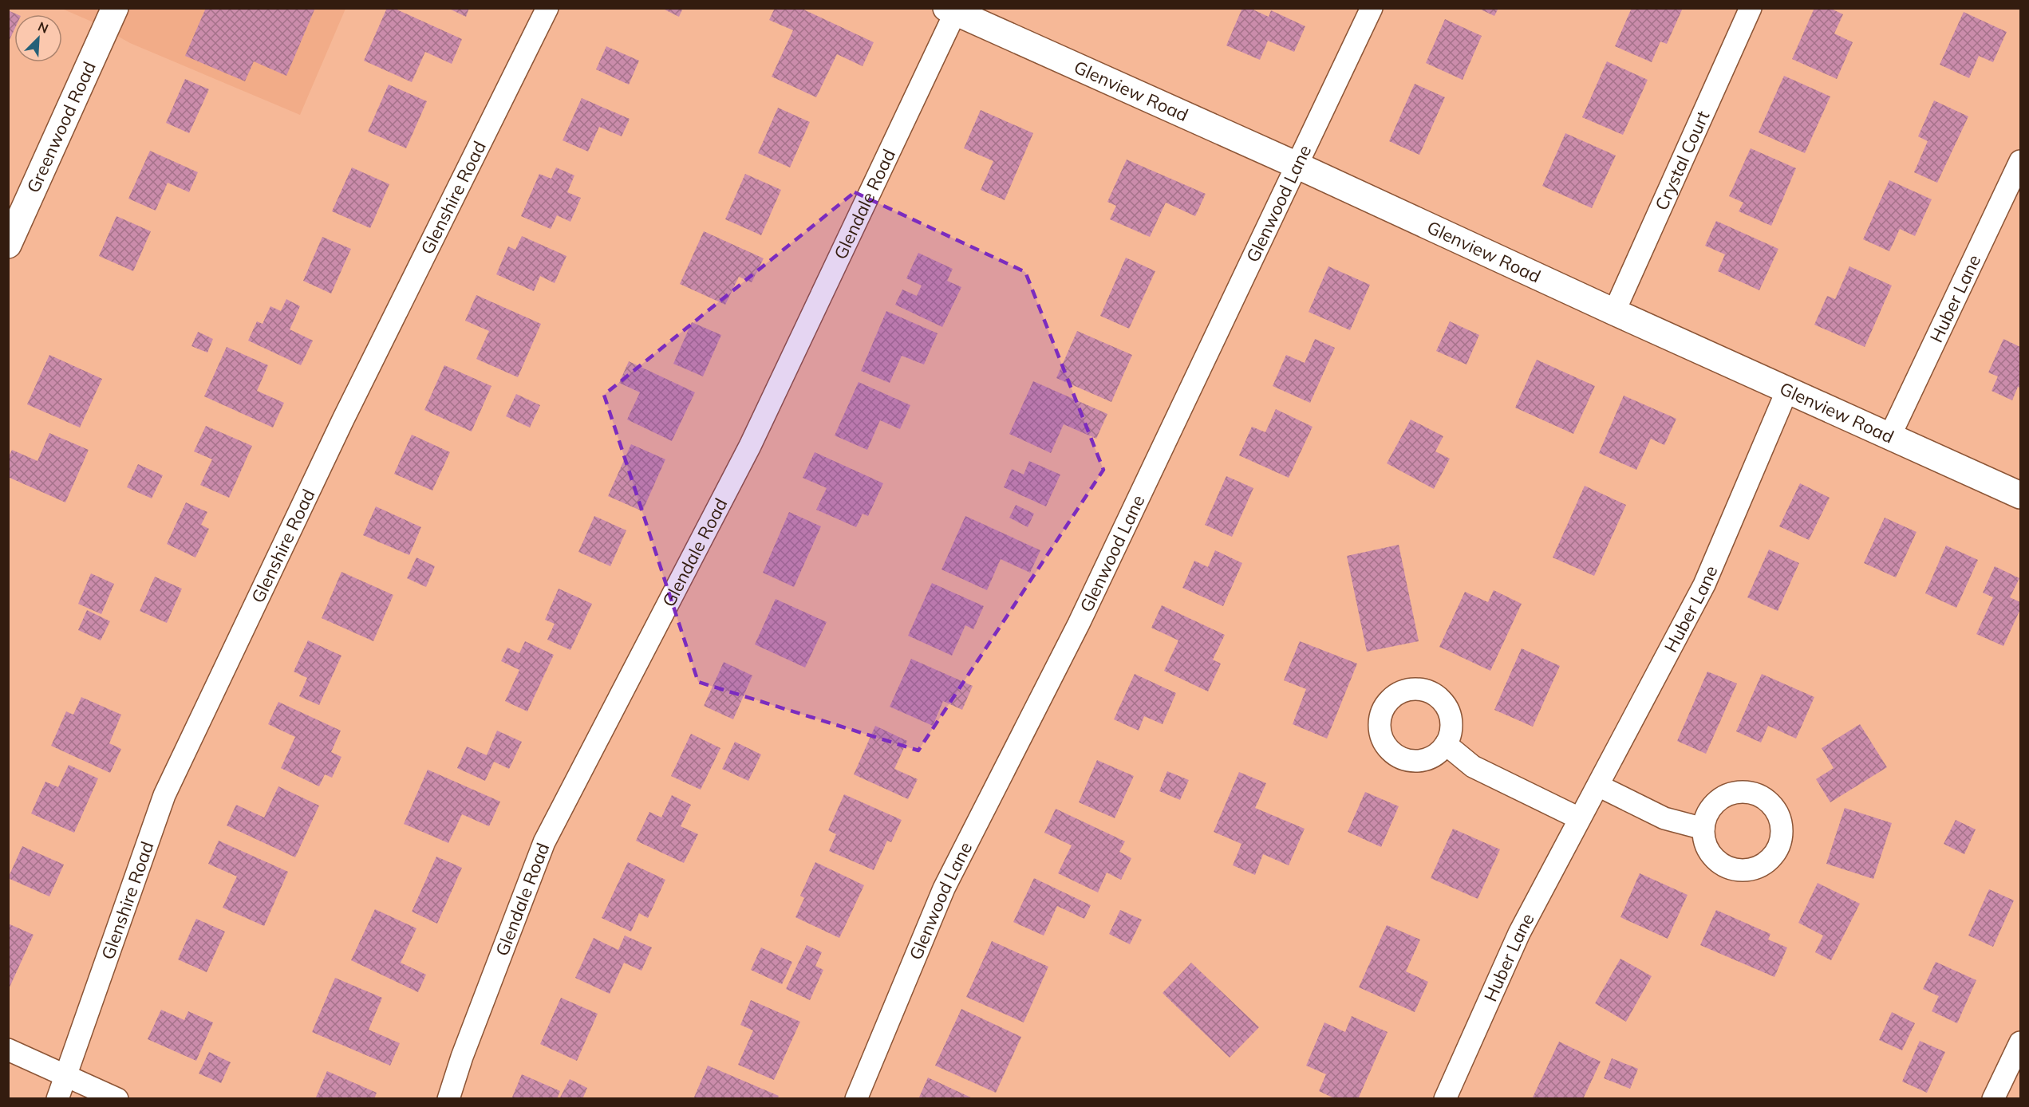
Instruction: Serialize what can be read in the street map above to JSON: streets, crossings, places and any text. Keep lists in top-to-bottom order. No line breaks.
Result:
{"streets":{"main road":["Glenview Road","Greenwood Road"],"street":["Crystal Court","Glenshire Road","Glenwood Lane","Glendale Road","Huber Lane"]},"crossings":[["Glenview Road","Crystal Court"],["Glenview Road","Glenwood Lane"],["Glenview Road","Glendale Road"],["Glenview Road","Huber Lane"]],"north":"top right"}
